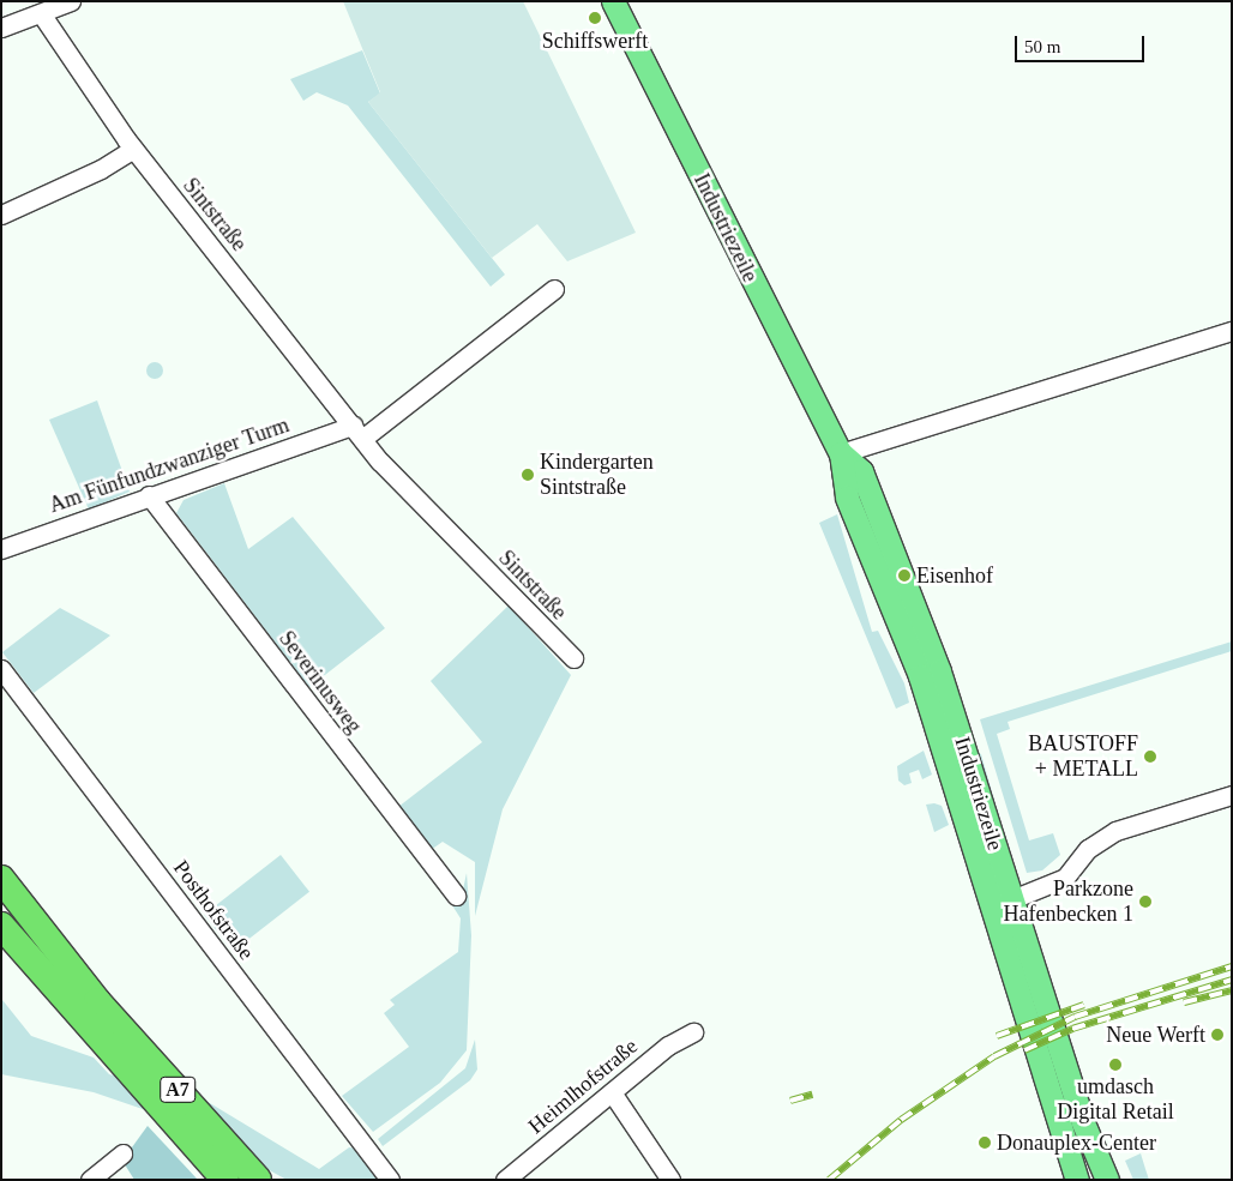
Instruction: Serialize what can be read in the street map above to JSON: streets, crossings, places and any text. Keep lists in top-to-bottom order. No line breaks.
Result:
{"streets":{"highway":["A7"],"main road":["Industriezeile"],"street":["Sintstraße","Am Fünfundzwanziger Turm","Severinusweg","Posthofstraße","Heimlhofstraße"]},"crossings":[["Sintstraße","Am Fünfundzwanziger Turm"],["Am Fünfundzwanziger Turm","Severinusweg"]],"places":["Schiffswerft","Kindergarten Sintstraße","Eisenhof","BAUSTOFF + METALL","Parkzone Hafenbecken 1","Neue Werft","umdasch Digital Retail","Donauplex-Center"],"scale_bar":"50 m"}
